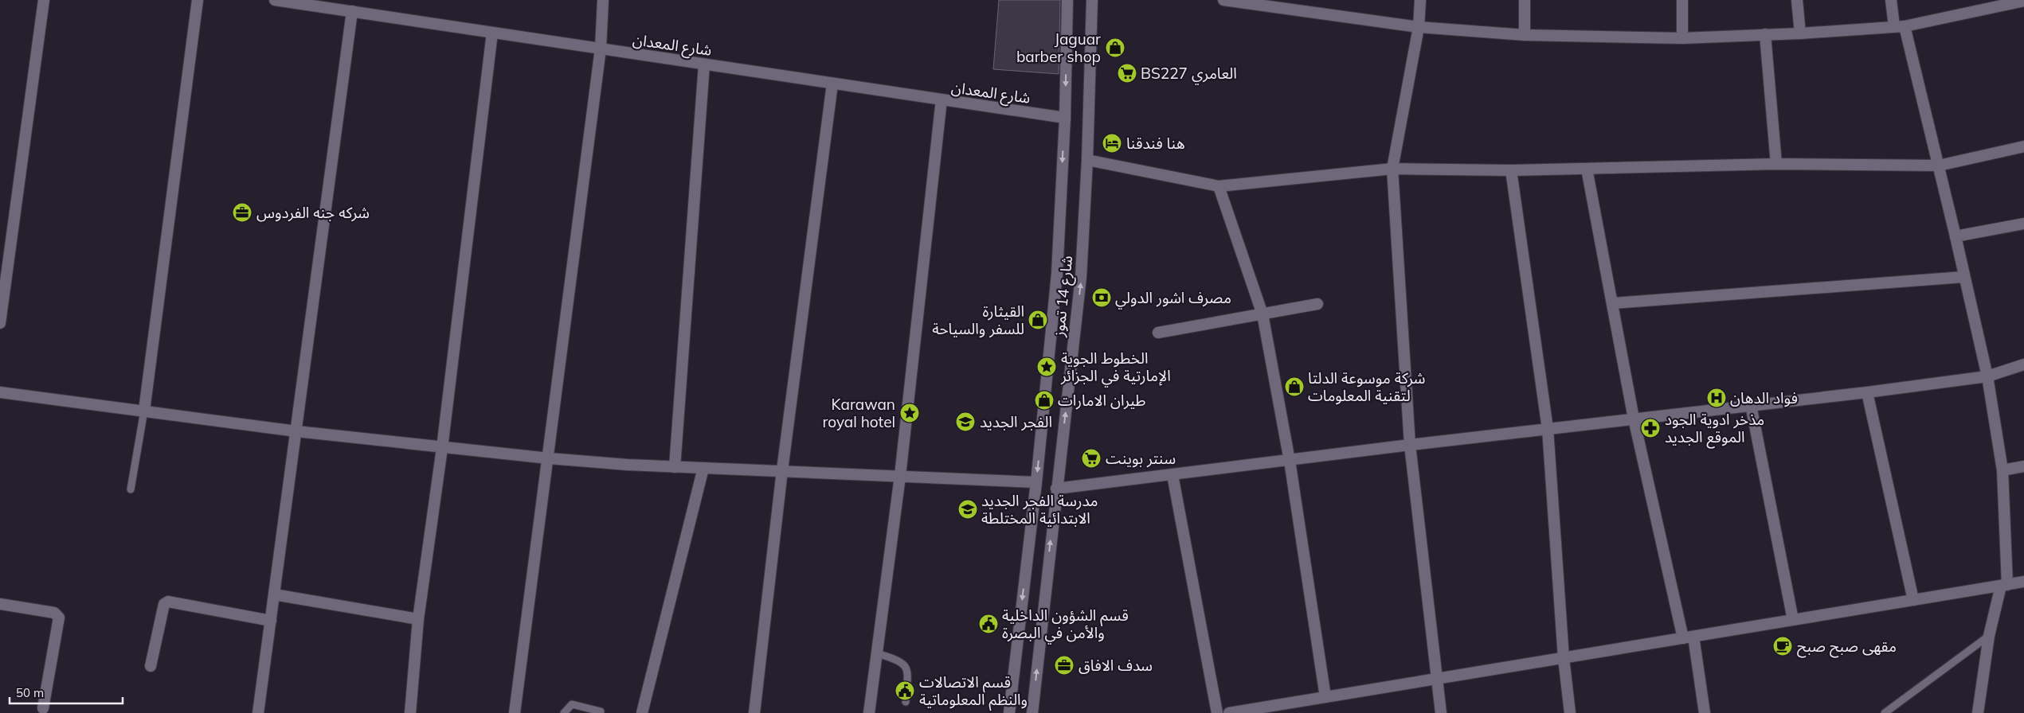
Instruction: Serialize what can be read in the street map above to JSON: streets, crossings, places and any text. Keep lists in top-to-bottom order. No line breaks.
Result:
{"streets":{"street":["شارع المعدان","شارع 14 تموز"]},"crossings":[["شارع المعدان","شارع 14 تموز"]],"places":{"shop":["Jaguar barber shop","القيثارة للسفر والسياحة","شركة موسوعة الدلتا لتقنية المعلومات","طيران الامارات"],"supermarket":["BS227 العامري","سنتر بوينت"],"hotel":["هنا فندقنا"],"office":["شركه جنه الفردوس","سدف الافاق"],"bank":["مصرف اشور الدولي"],"place":["الخطوط الجوية الإمارتية في الجزائر","Karawan royal hotel"],"hospital":["فواد الدهان"],"school or university":["الفجر الجديد","مدرسة الفجر الجديد الابتدائية المختلطة"],"pharmacy":["مذخر ادوية الجود الموقع الجديد"],"public building":["قسم الشؤون الداخلية والأمن في البصرة","قسم الاتصالات والنظم المعلوماتية"],"cafe":["مقهى صبح صبح"]},"scale_bar":"50 m"}
